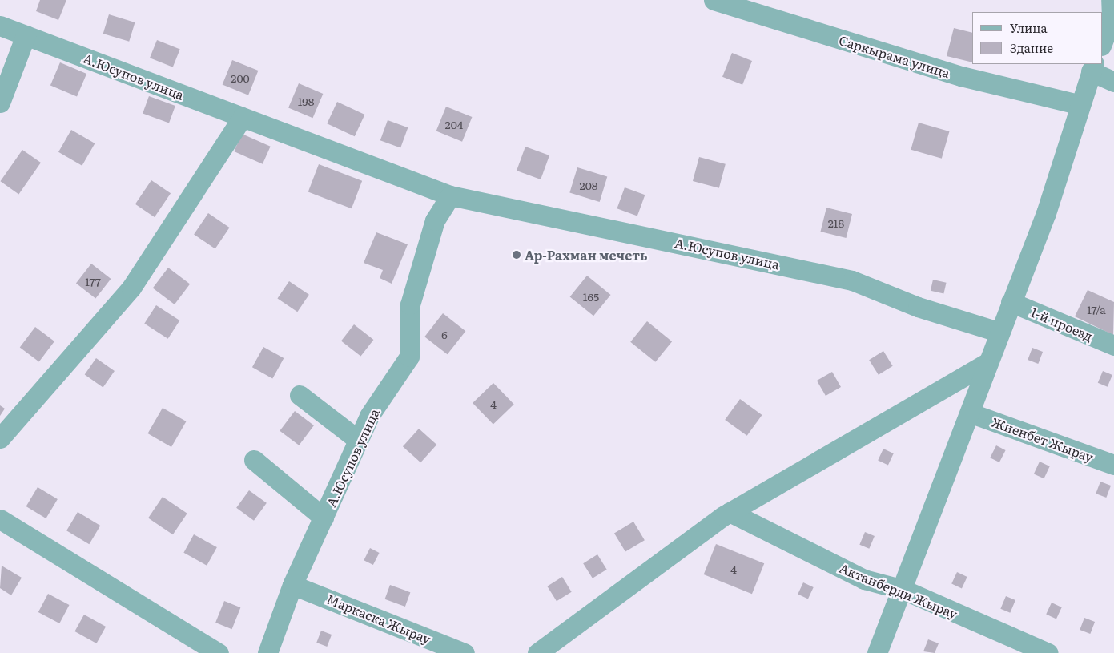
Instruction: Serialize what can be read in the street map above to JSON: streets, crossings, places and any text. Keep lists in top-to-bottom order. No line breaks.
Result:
{"streets":{"street":["Саркырама улица","А.Юсупов улица","1-й проезд","Жиенбет Жырау","Актанберди Жырау","Маркаска Жырау"]},"crossings":[["А.Юсупов улица","Маркаска Жырау"]],"places":["Ар-Рахман мечеть"],"house_numbers":["200","198","204","208","218","177","165","17/а","6","4","4"],"legend":["Улица","Здание"]}
